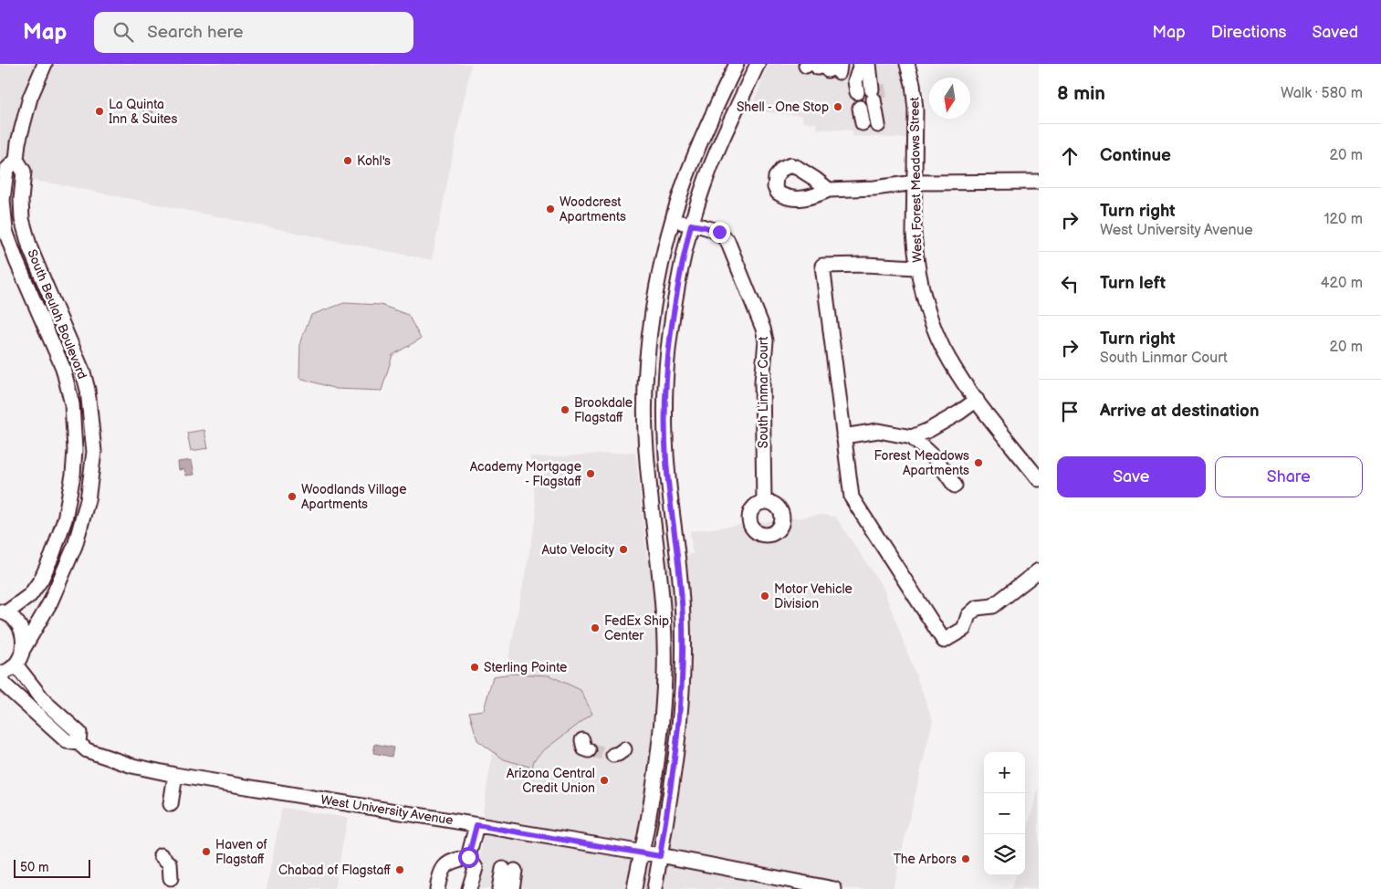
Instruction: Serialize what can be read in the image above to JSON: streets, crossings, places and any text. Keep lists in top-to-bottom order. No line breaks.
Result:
{"streets":{"street":["West Forest Meadows Street","South Beulah Boulevard","South Linmar Court","West University Avenue"]},"places":["Shell - One Stop","La Quinta Inn & Suites","Kohl's","Woodcrest Apartments","Brookdale Flagstaff","Forest Meadows Apartments","Academy Mortgage - Flagstaff","Woodlands Village Apartments","Auto Velocity","Motor Vehicle Division","FedEx Ship Center","Sterling Pointe","Arizona Central Credit Union","Haven of Flagstaff","The Arbors","Chabad of Flagstaff"],"scale_bar":"50 m","north":"bottom","page":{"header":"Map","search":"Search here","nav":["Map","Directions","Saved"],"heading":["8 min","Walk · 580 m"],"list":[["Continue","20 m"],["Turn right","West University Avenue","120 m"],["Turn left","420 m"],["Turn right","South Linmar Court","20 m"],"Arrive at destination"],"buttons":["Save","Share"],"map_buttons":["+","−"],"scale":"50 m"}}
